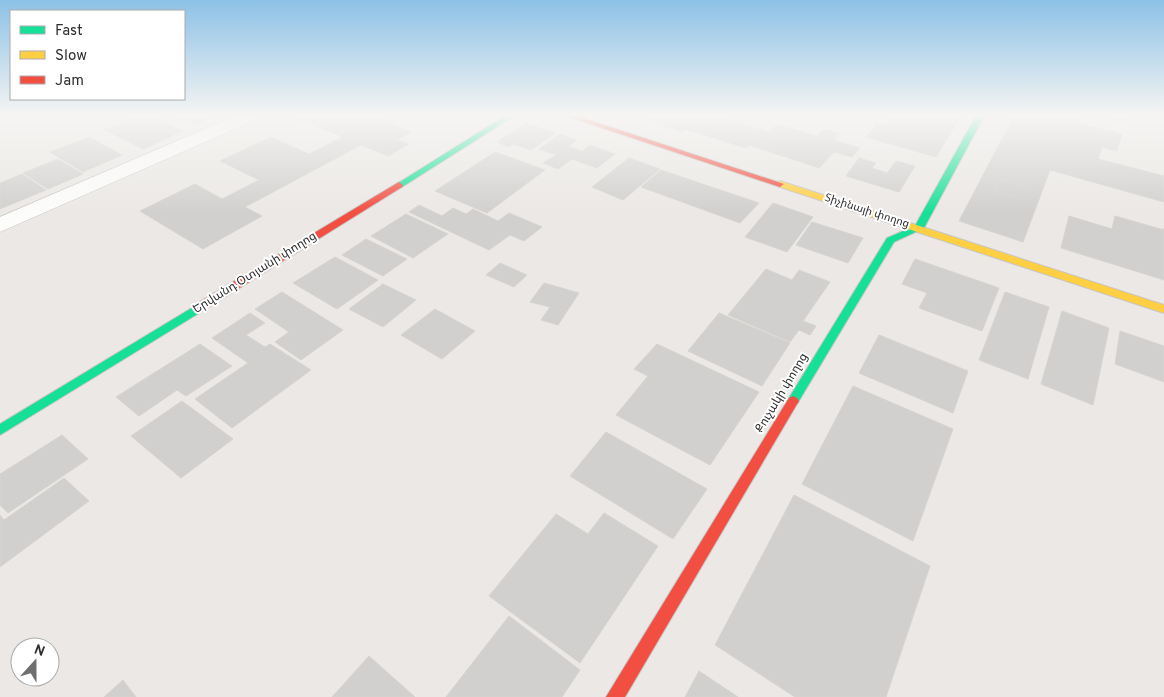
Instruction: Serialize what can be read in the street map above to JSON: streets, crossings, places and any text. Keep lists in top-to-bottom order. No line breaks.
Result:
{"streets":{"street":["Տիչինայի փողոց","Երվանդ Օտյանի փողոց","Քուչակի փողոց"]},"crossings":[["Տիչինայի փողոց","Քուչակի փողոց"]],"legend":["Fast","Slow","Jam"],"north":"top"}
